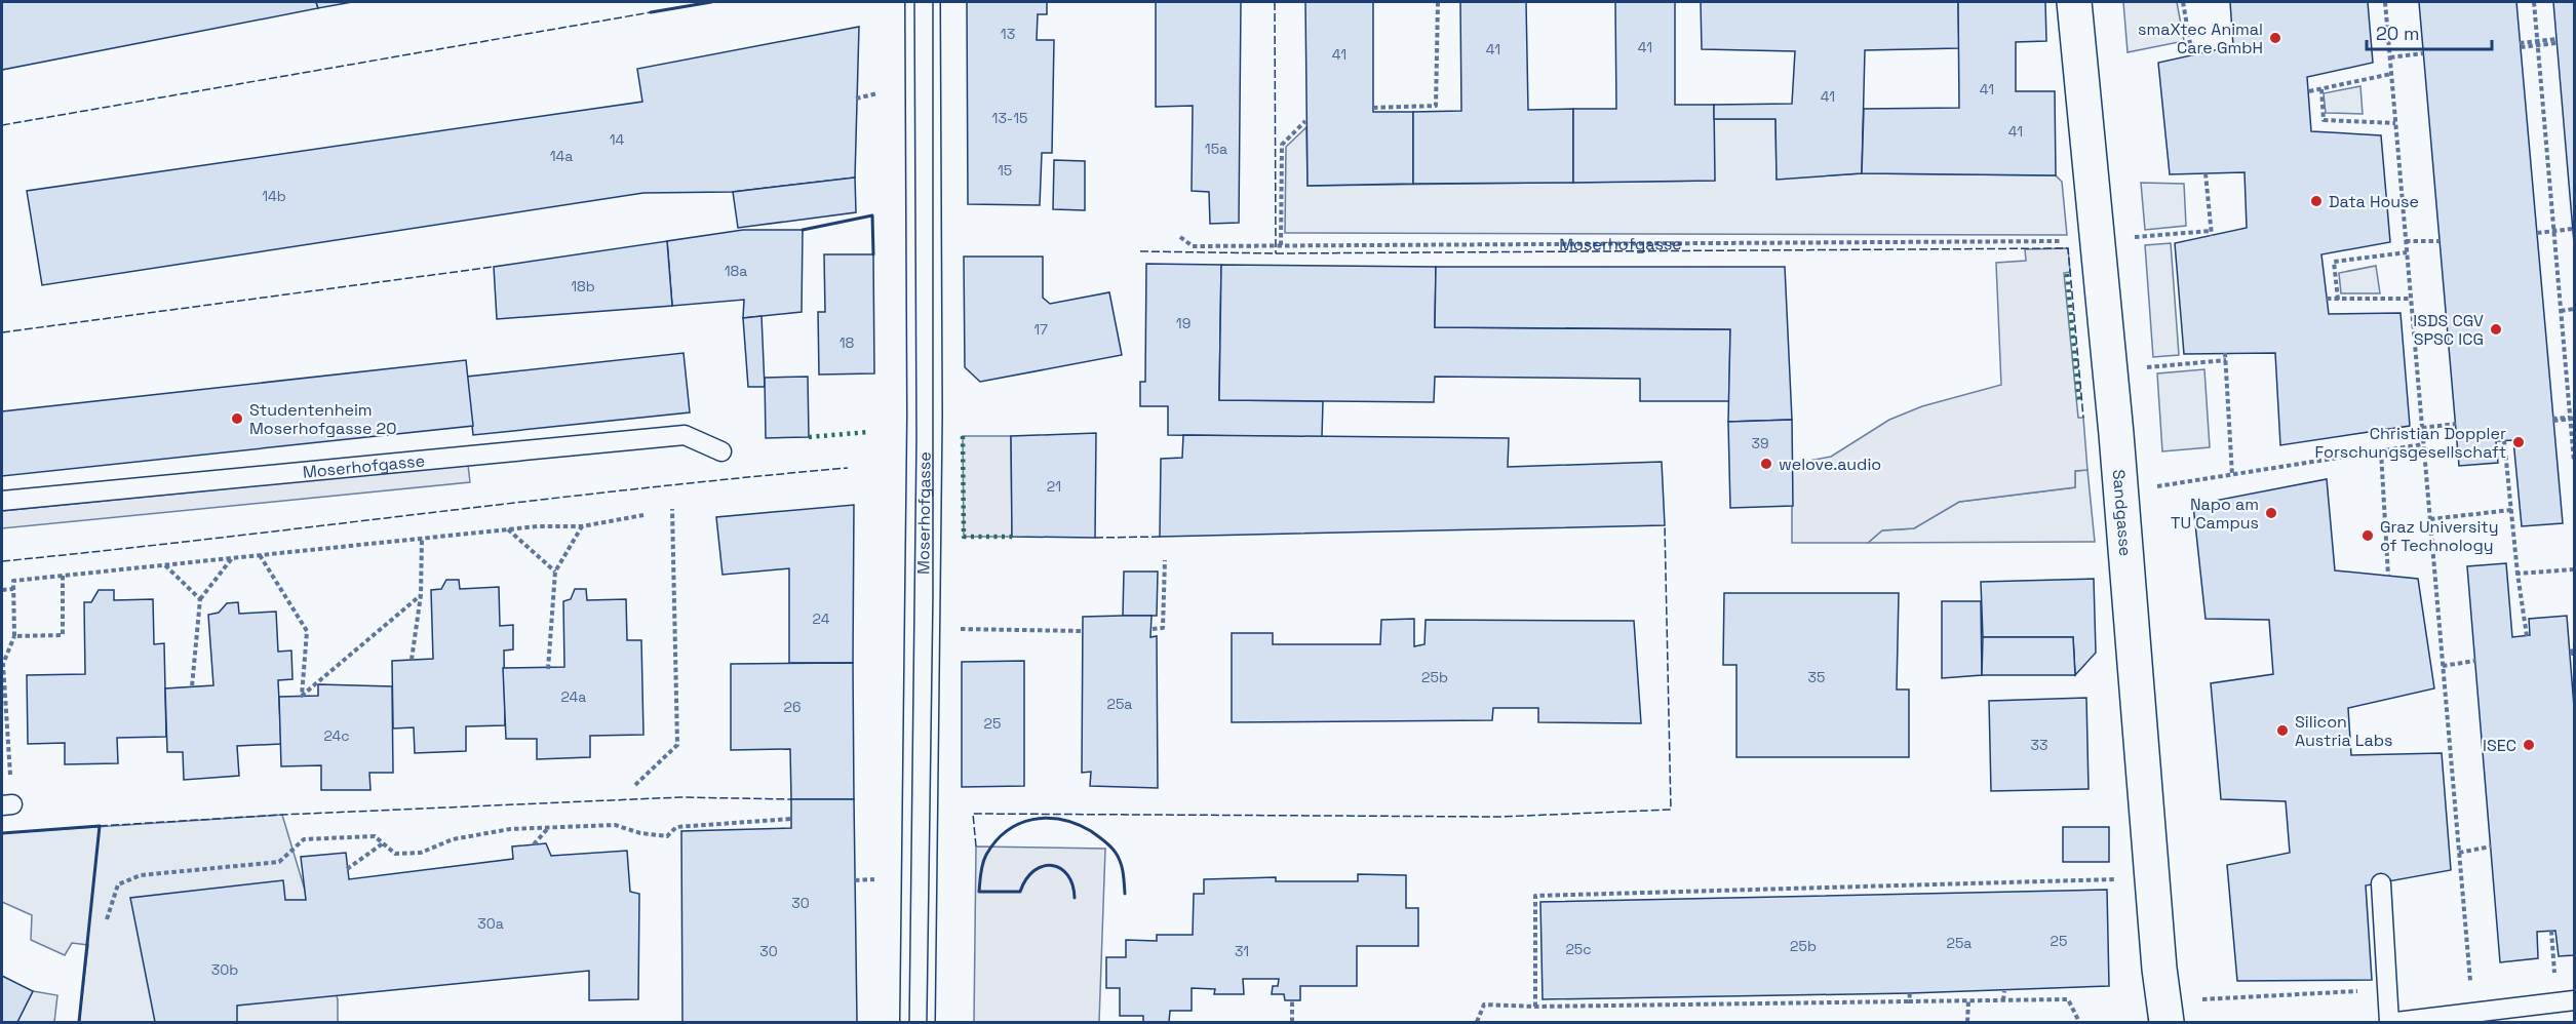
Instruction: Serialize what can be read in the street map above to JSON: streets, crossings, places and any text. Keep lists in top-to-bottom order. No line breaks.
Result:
{"streets":{"street":["Moserhofgasse","Sandgasse"]},"places":["smaXtec Animal Care GmbH","Data House","ISDS CGV SPSC ICG","Studentenheim Moserhofgasse 20","Christian Doppler Forschungsgesellschaft","welove.audio","Napo am TU Campus","Graz University of Technology","Silicon Austria Labs","ISEC"],"house_numbers":["13","41","41","41","41","41","13-15","41","14","15a","14a","15","14b","18a","18b","19","17","18","39","21","24","25b","35","24a","25a","26","25","24c","33","30","30a","25","25a","25b","25c","30","31","30b"],"scale_bar":"20 m"}
